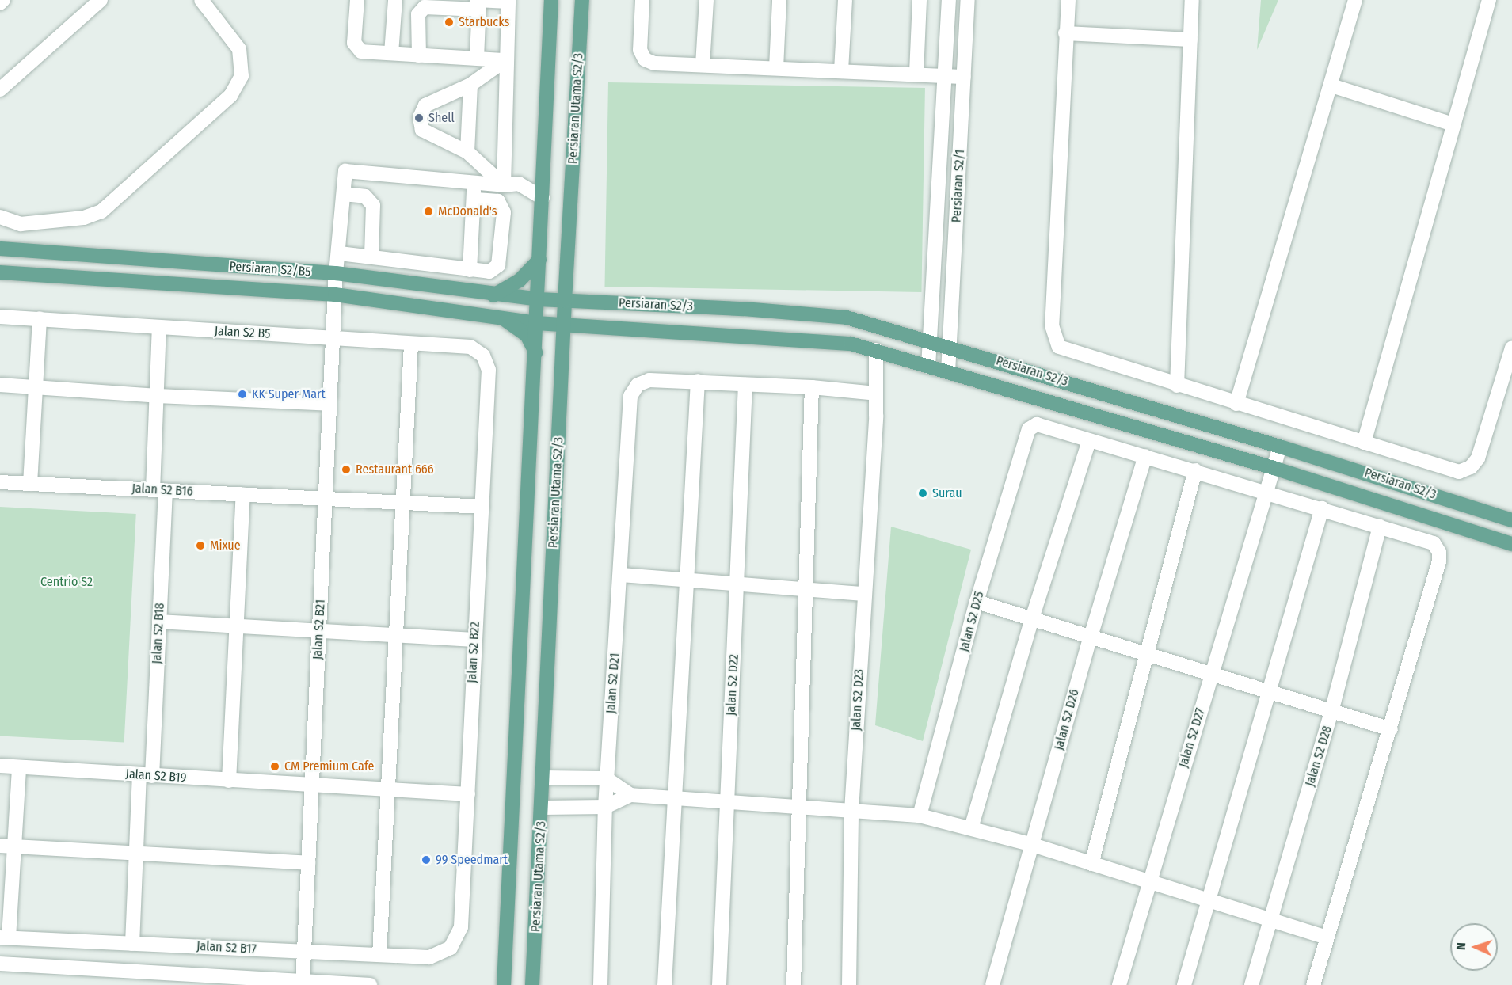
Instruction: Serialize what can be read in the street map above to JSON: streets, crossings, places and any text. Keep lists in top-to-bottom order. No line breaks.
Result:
{"streets":{"main road":["Persiaran Utama S2/3","Persiaran S2/B5","Persiaran S2/3"],"street":["Persiaran S2/1","Jalan S2 B5","Jalan S2 B16","Jalan S2 D25","Jalan S2 B21","Jalan S2 B18","Jalan S2 B22","Jalan S2 D21","Jalan S2 D22","Jalan S2 D23","Jalan S2 D26","Jalan S2 D27","Jalan S2 D28","Jalan S2 B19","Jalan S2 B17"]},"crossings":[["Persiaran Utama S2/3","Persiaran S2/B5"],["Persiaran Utama S2/3","Persiaran S2/3"],["Persiaran S2/1","Persiaran S2/B5"],["Persiaran S2/1","Persiaran S2/3"],["Persiaran S2/B5","Persiaran S2/3"],["Persiaran S2/B5","Jalan S2 B21"],["Persiaran S2/B5","Jalan S2 D23"],["Persiaran S2/B5","Jalan S2 D27"],["Persiaran S2/3","Jalan S2 D27"],["Jalan S2 B5","Jalan S2 B21"],["Jalan S2 B5","Jalan S2 B18"],["Jalan S2 B5","Jalan S2 B22"],["Jalan S2 B16","Jalan S2 B21"],["Jalan S2 B16","Jalan S2 B18"],["Jalan S2 B16","Jalan S2 B22"],["Jalan S2 B21","Jalan S2 B19"],["Jalan S2 B21","Jalan S2 B17"],["Jalan S2 B18","Jalan S2 B19"],["Jalan S2 B18","Jalan S2 B17"],["Jalan S2 B22","Jalan S2 B19"],["Jalan S2 B22","Jalan S2 B17"]],"parks":["Centrio S2"],"places":["Starbucks","Shell","McDonald's","KK Super Mart","Restaurant 666","Surau","Mixue","CM Premium Cafe","99 Speedmart"],"north":"left"}
